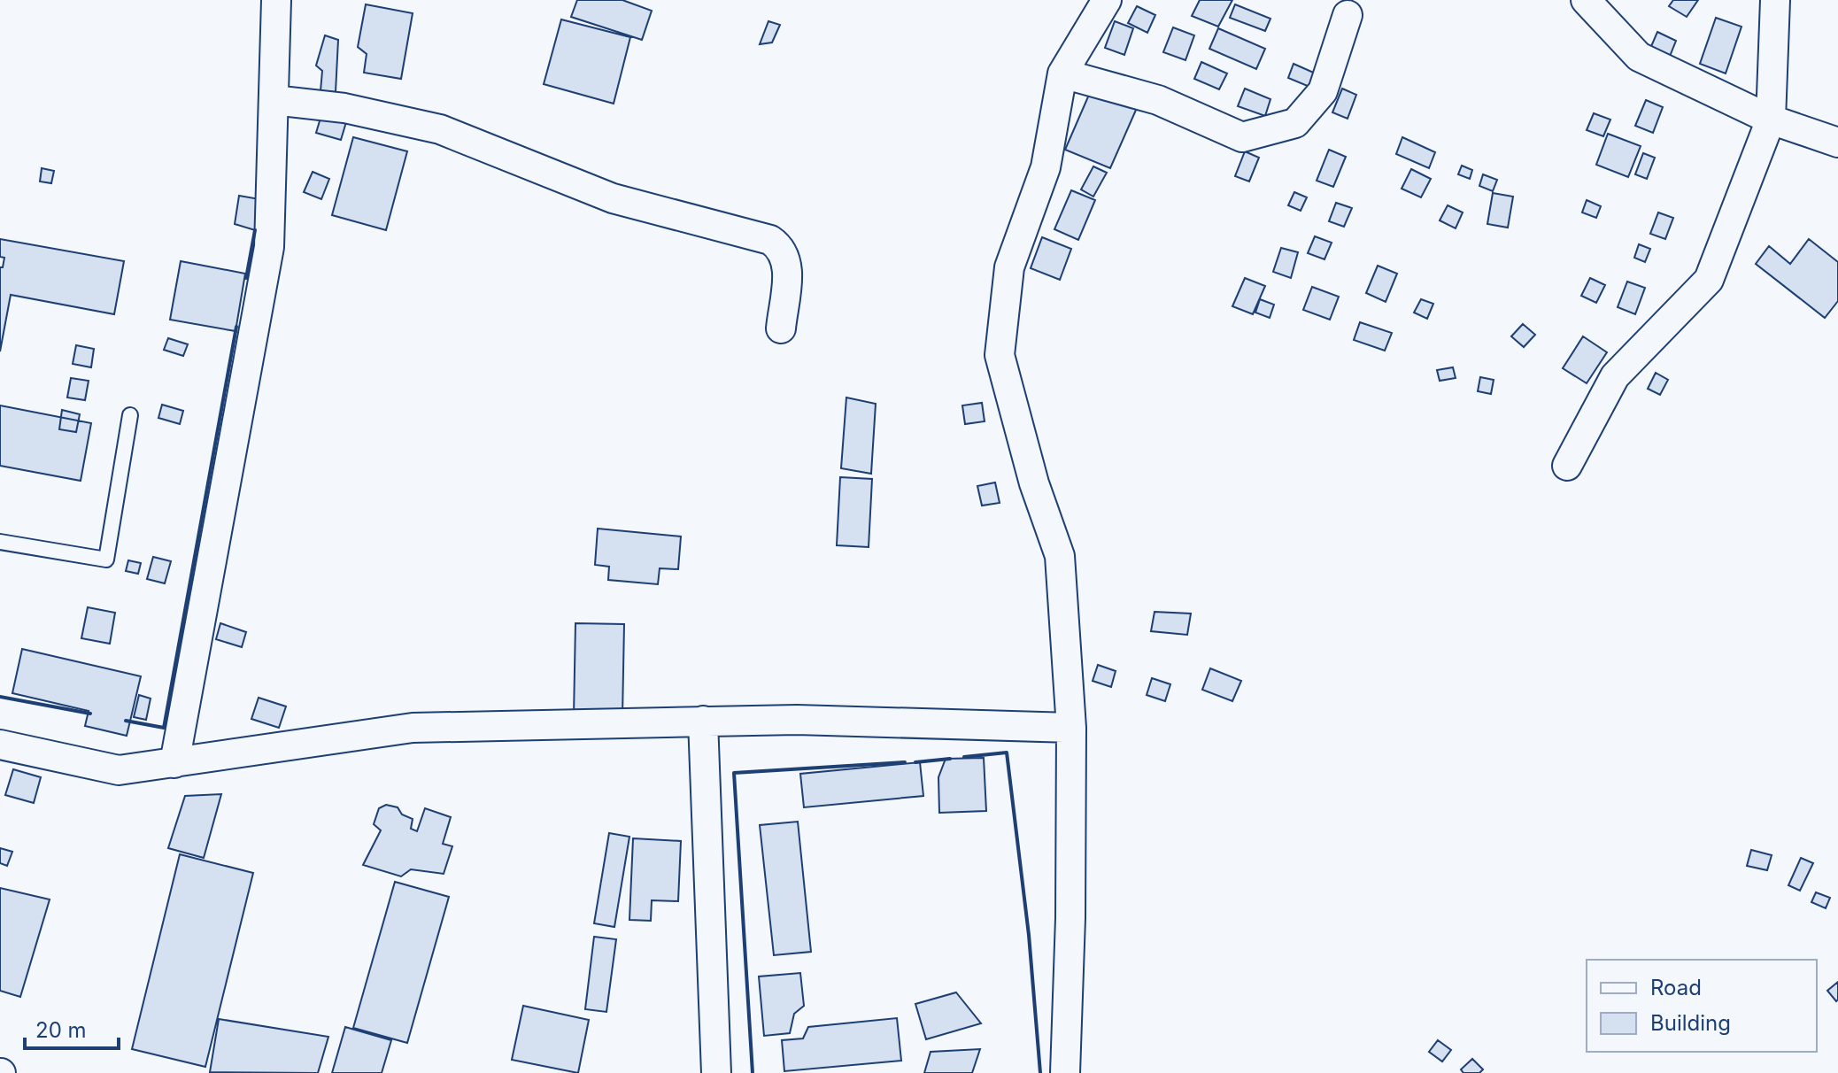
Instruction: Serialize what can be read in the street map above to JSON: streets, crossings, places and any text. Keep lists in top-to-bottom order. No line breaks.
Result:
{"legend":["Road","Building"],"scale_bar":"20 m"}
